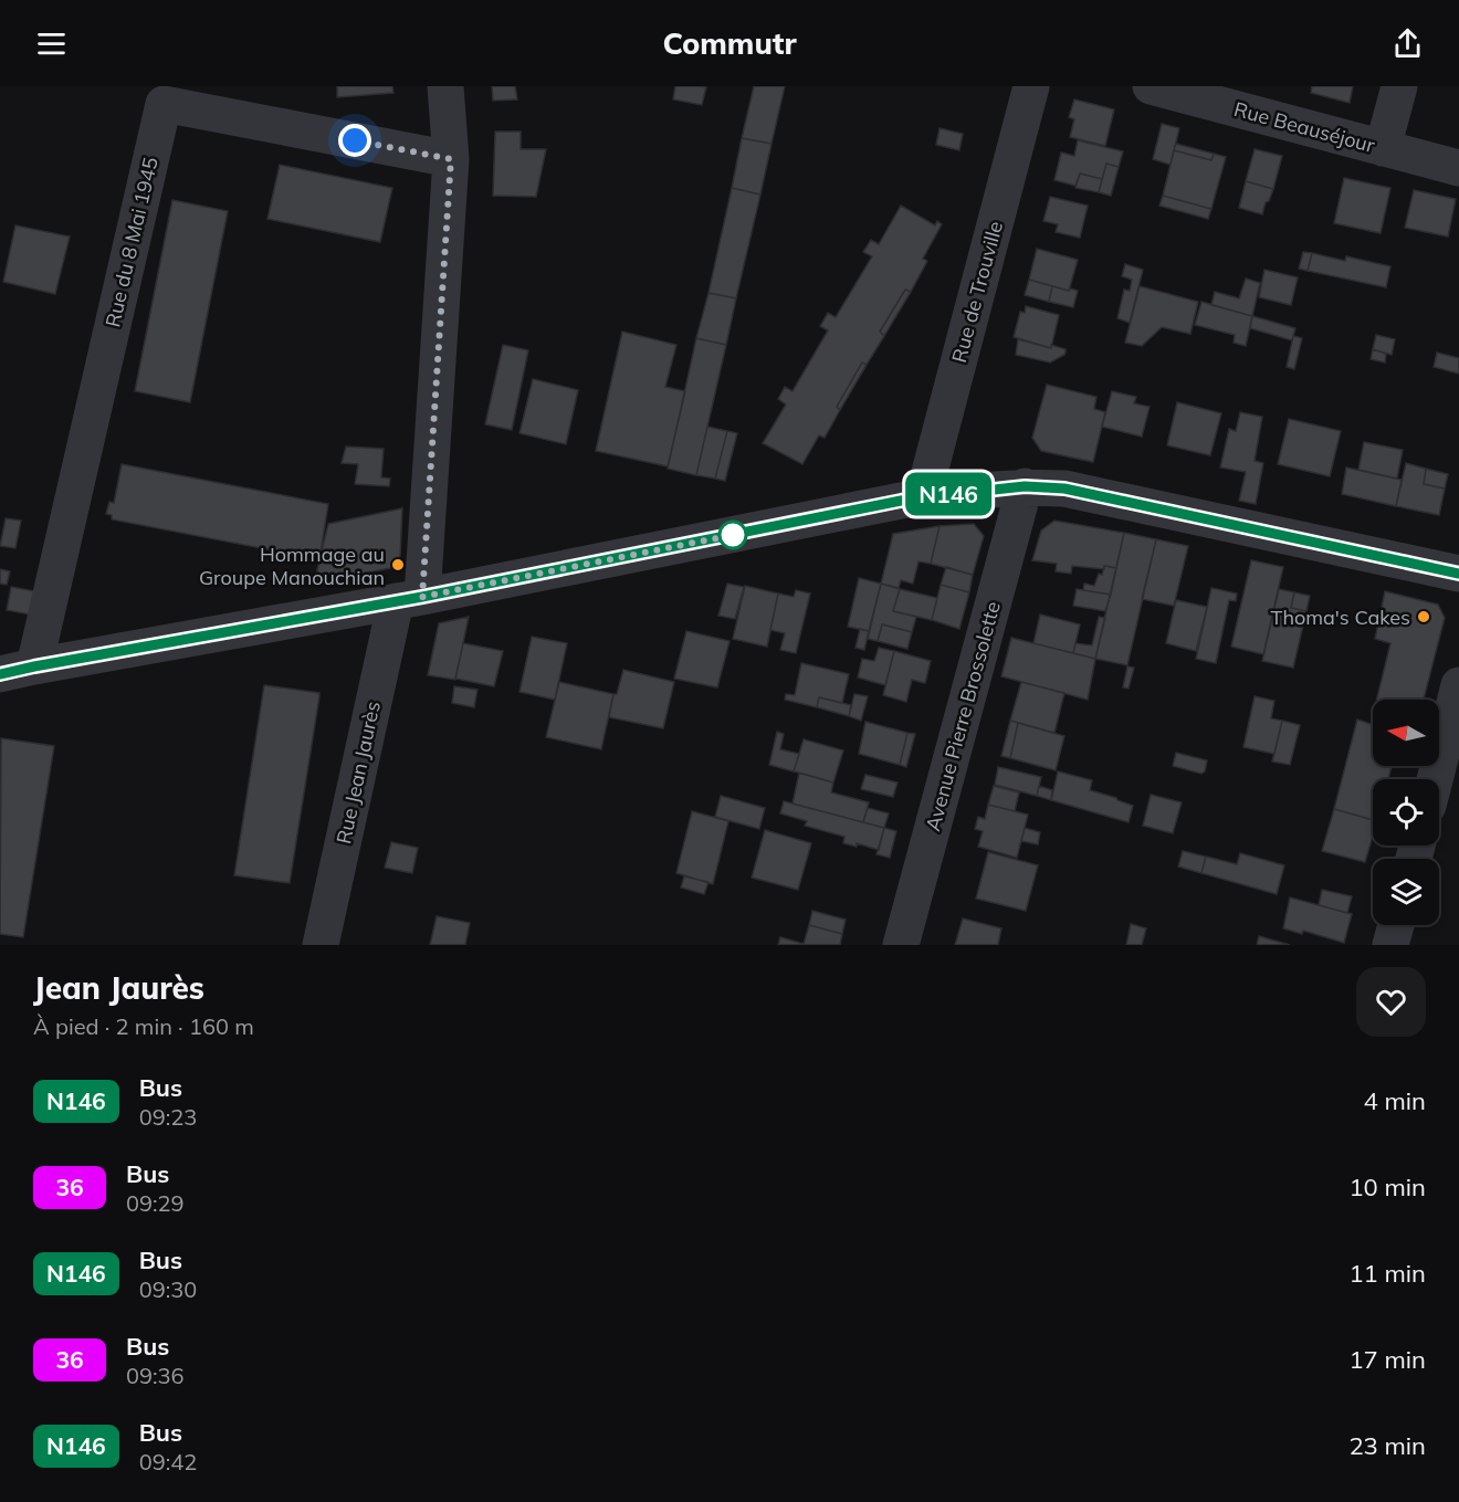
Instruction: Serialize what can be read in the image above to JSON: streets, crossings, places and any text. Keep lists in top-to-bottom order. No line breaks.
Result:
{"streets":{"street":["Rue Beauséjour","Rue du 8 Mai 1945","Rue de Trouville","Avenue Pierre Brossolette","Rue Jean Jaurès"]},"crossings":[["Rue du 8 Mai 1945","Rue Jean Jaurès"]],"places":["Hommage au Groupe Manouchian","Thoma's Cakes"],"lines":["bus line N146"],"north":"left","page":{"header":"Commutr","on_map":"N146","heading":["Jean Jaurès","À pied · 2 min · 160 m"],"list":[{"mark":"N146","name":"Bus","note":"09:23","value":"4 min"},{"mark":"36","name":"Bus","note":"09:29","value":"10 min"},{"mark":"N146","name":"Bus","note":"09:30","value":"11 min"},{"mark":"36","name":"Bus","note":"09:36","value":"17 min"},{"mark":"N146","name":"Bus","note":"09:42","value":"23 min"}]}}
